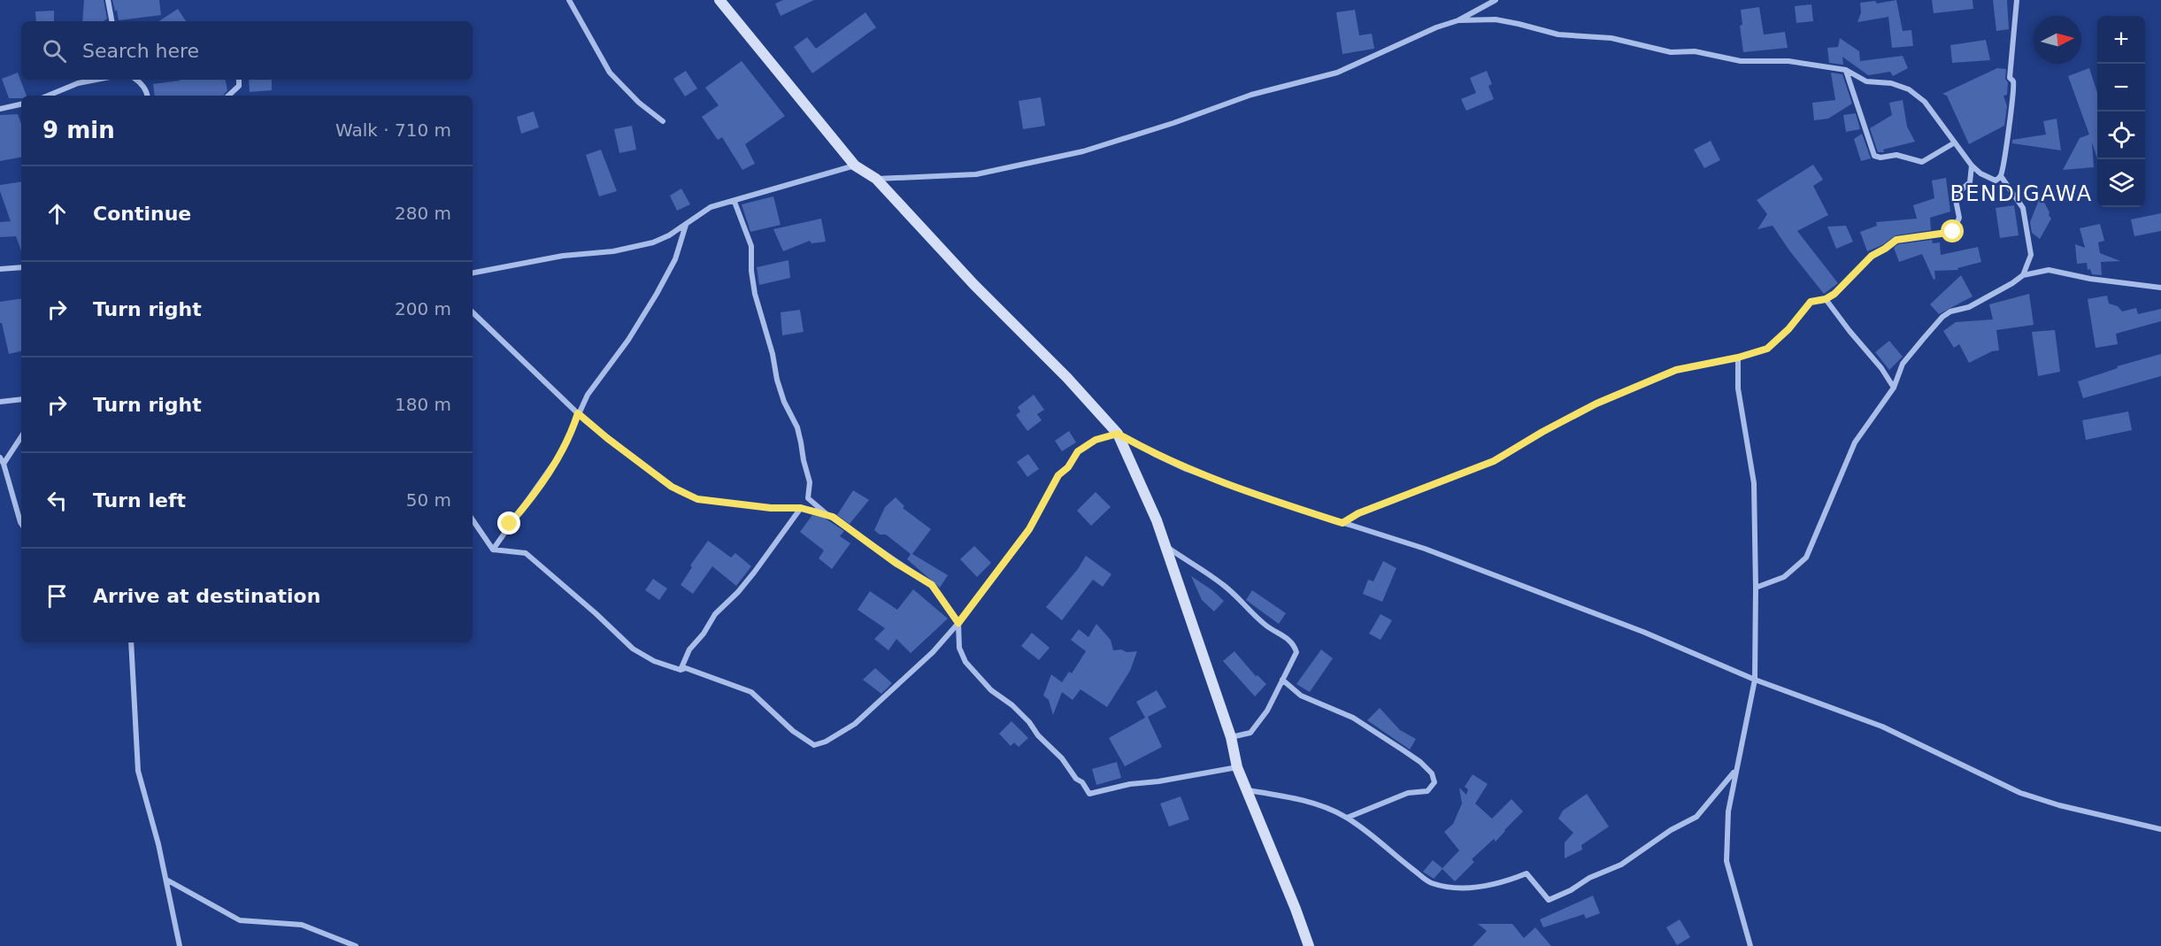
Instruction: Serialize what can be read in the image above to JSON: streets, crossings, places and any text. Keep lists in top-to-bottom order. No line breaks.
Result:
{"districts":["BENDIGAWA"],"north":"right","page":{"map_buttons":["+","−"],"search":"Search here","heading":["9 min","Walk · 710 m"],"list":[["Continue","280 m"],["Turn right","200 m"],["Turn right","180 m"],["Turn left","50 m"],"Arrive at destination"]}}
